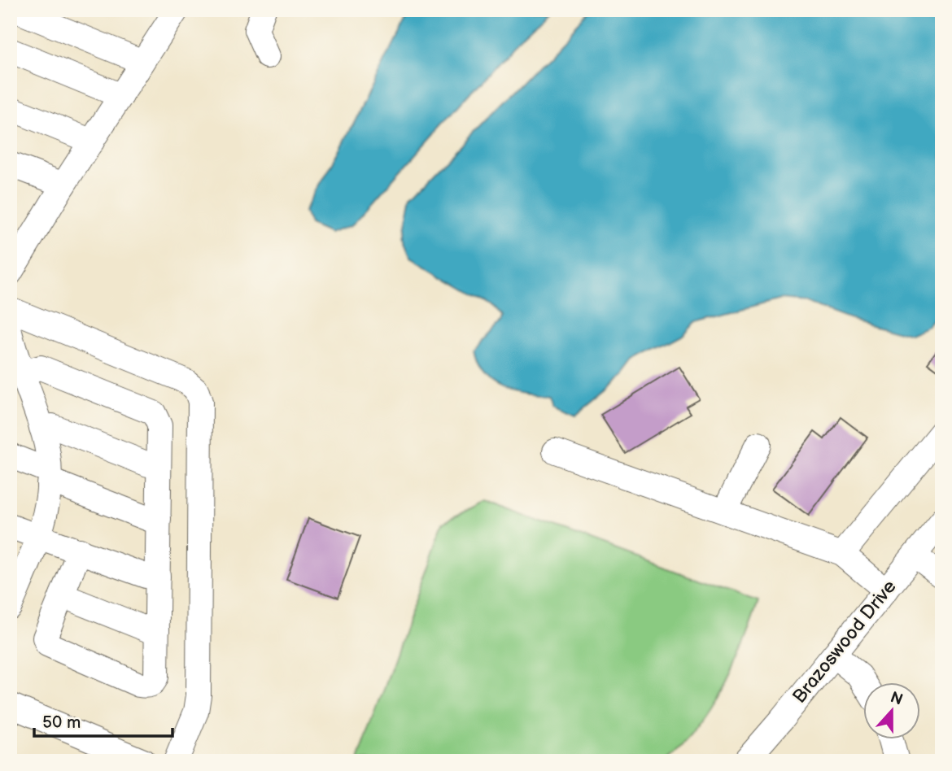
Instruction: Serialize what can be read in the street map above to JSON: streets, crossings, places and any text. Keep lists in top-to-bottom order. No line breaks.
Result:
{"streets":{"street":["Brazoswood Drive"]},"scale_bar":"50 m","north":"top"}
